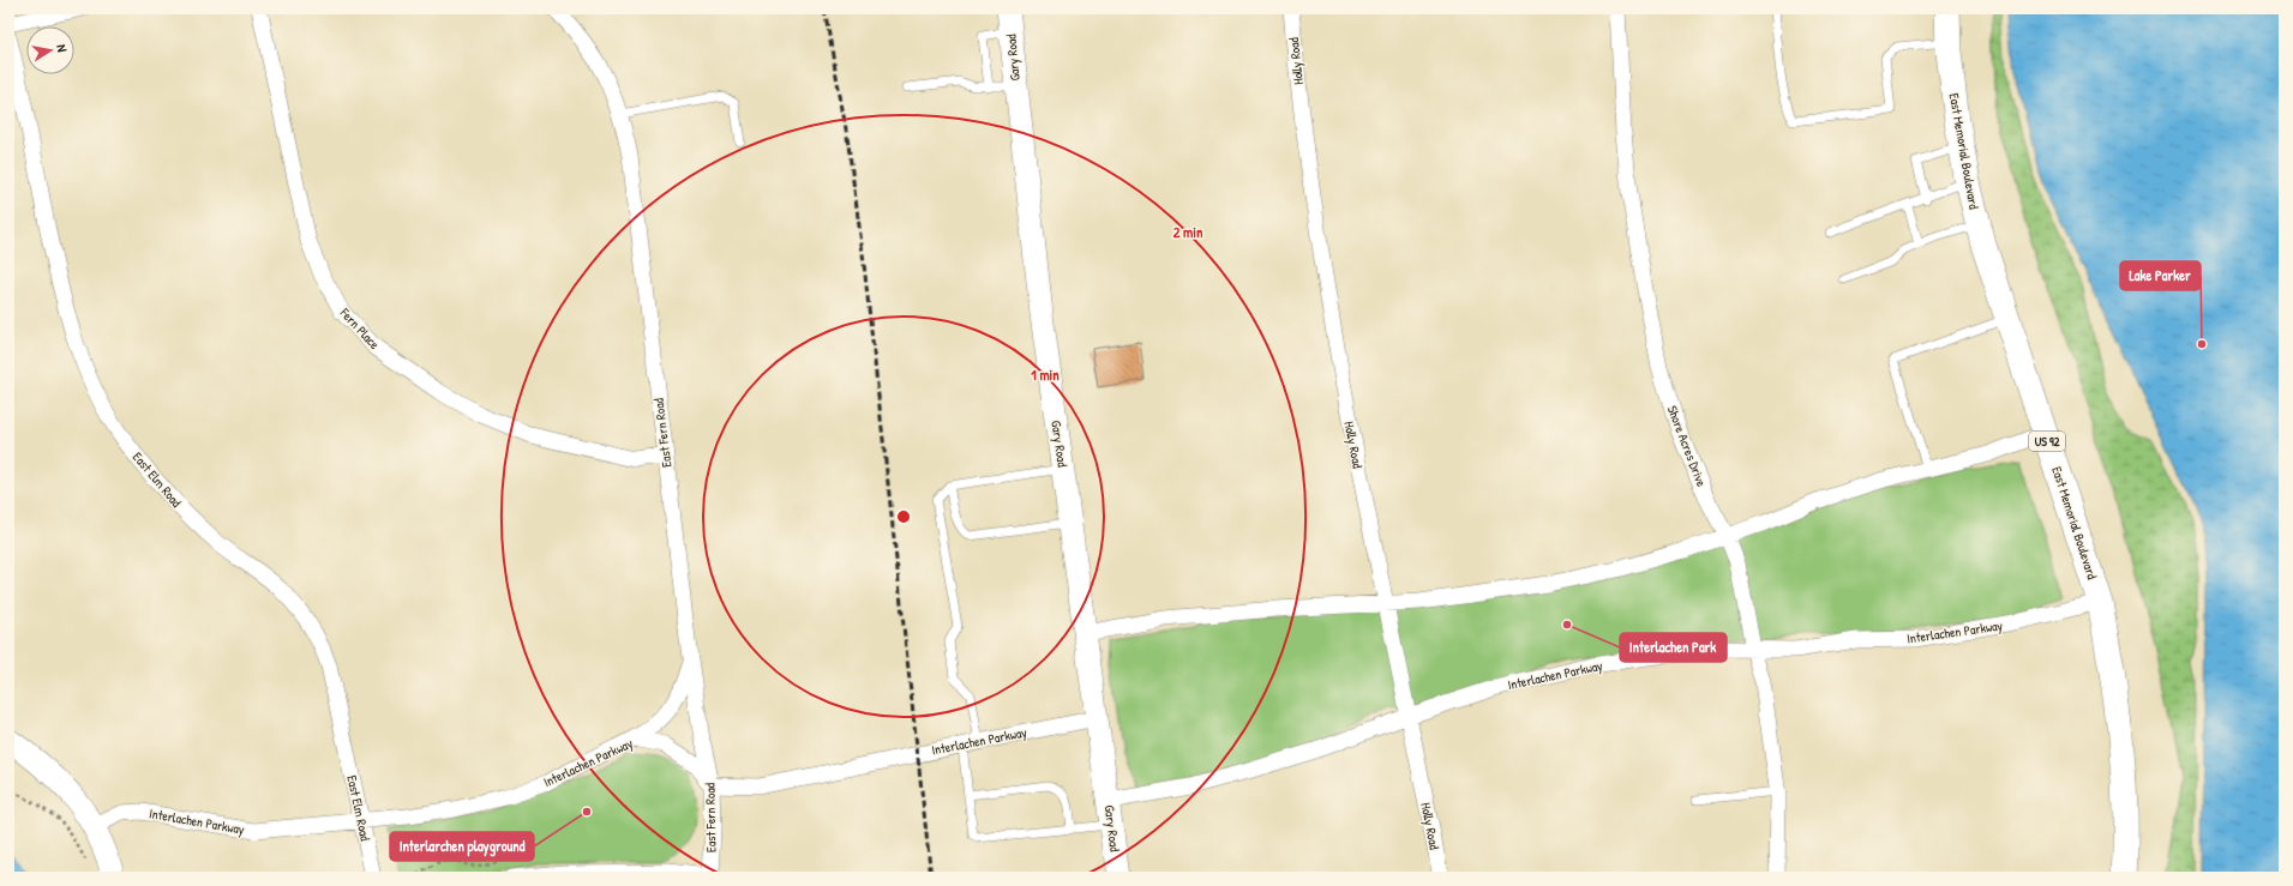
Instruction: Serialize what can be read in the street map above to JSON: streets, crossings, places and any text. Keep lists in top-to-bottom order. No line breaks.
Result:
{"streets":{"main road":["Gary Road","East Memorial Boulevard","US 92"],"street":["Holly Road","Fern Place","East Fern Road","Shore Acres Drive","East Elm Road","Interlachen Parkway"]},"crossings":[["Gary Road","Interlachen Parkway"],["Holly Road","Interlachen Parkway"],["East Memorial Boulevard","Interlachen Parkway"],["Fern Place","East Fern Road"],["East Fern Road","Interlachen Parkway"],["Shore Acres Drive","Interlachen Parkway"],["East Elm Road","Interlachen Parkway"]],"places":["Lake Parker","Interlachen Park","Interlarchen playground"],"north":"right","rings":["2 min","1 min"]}
